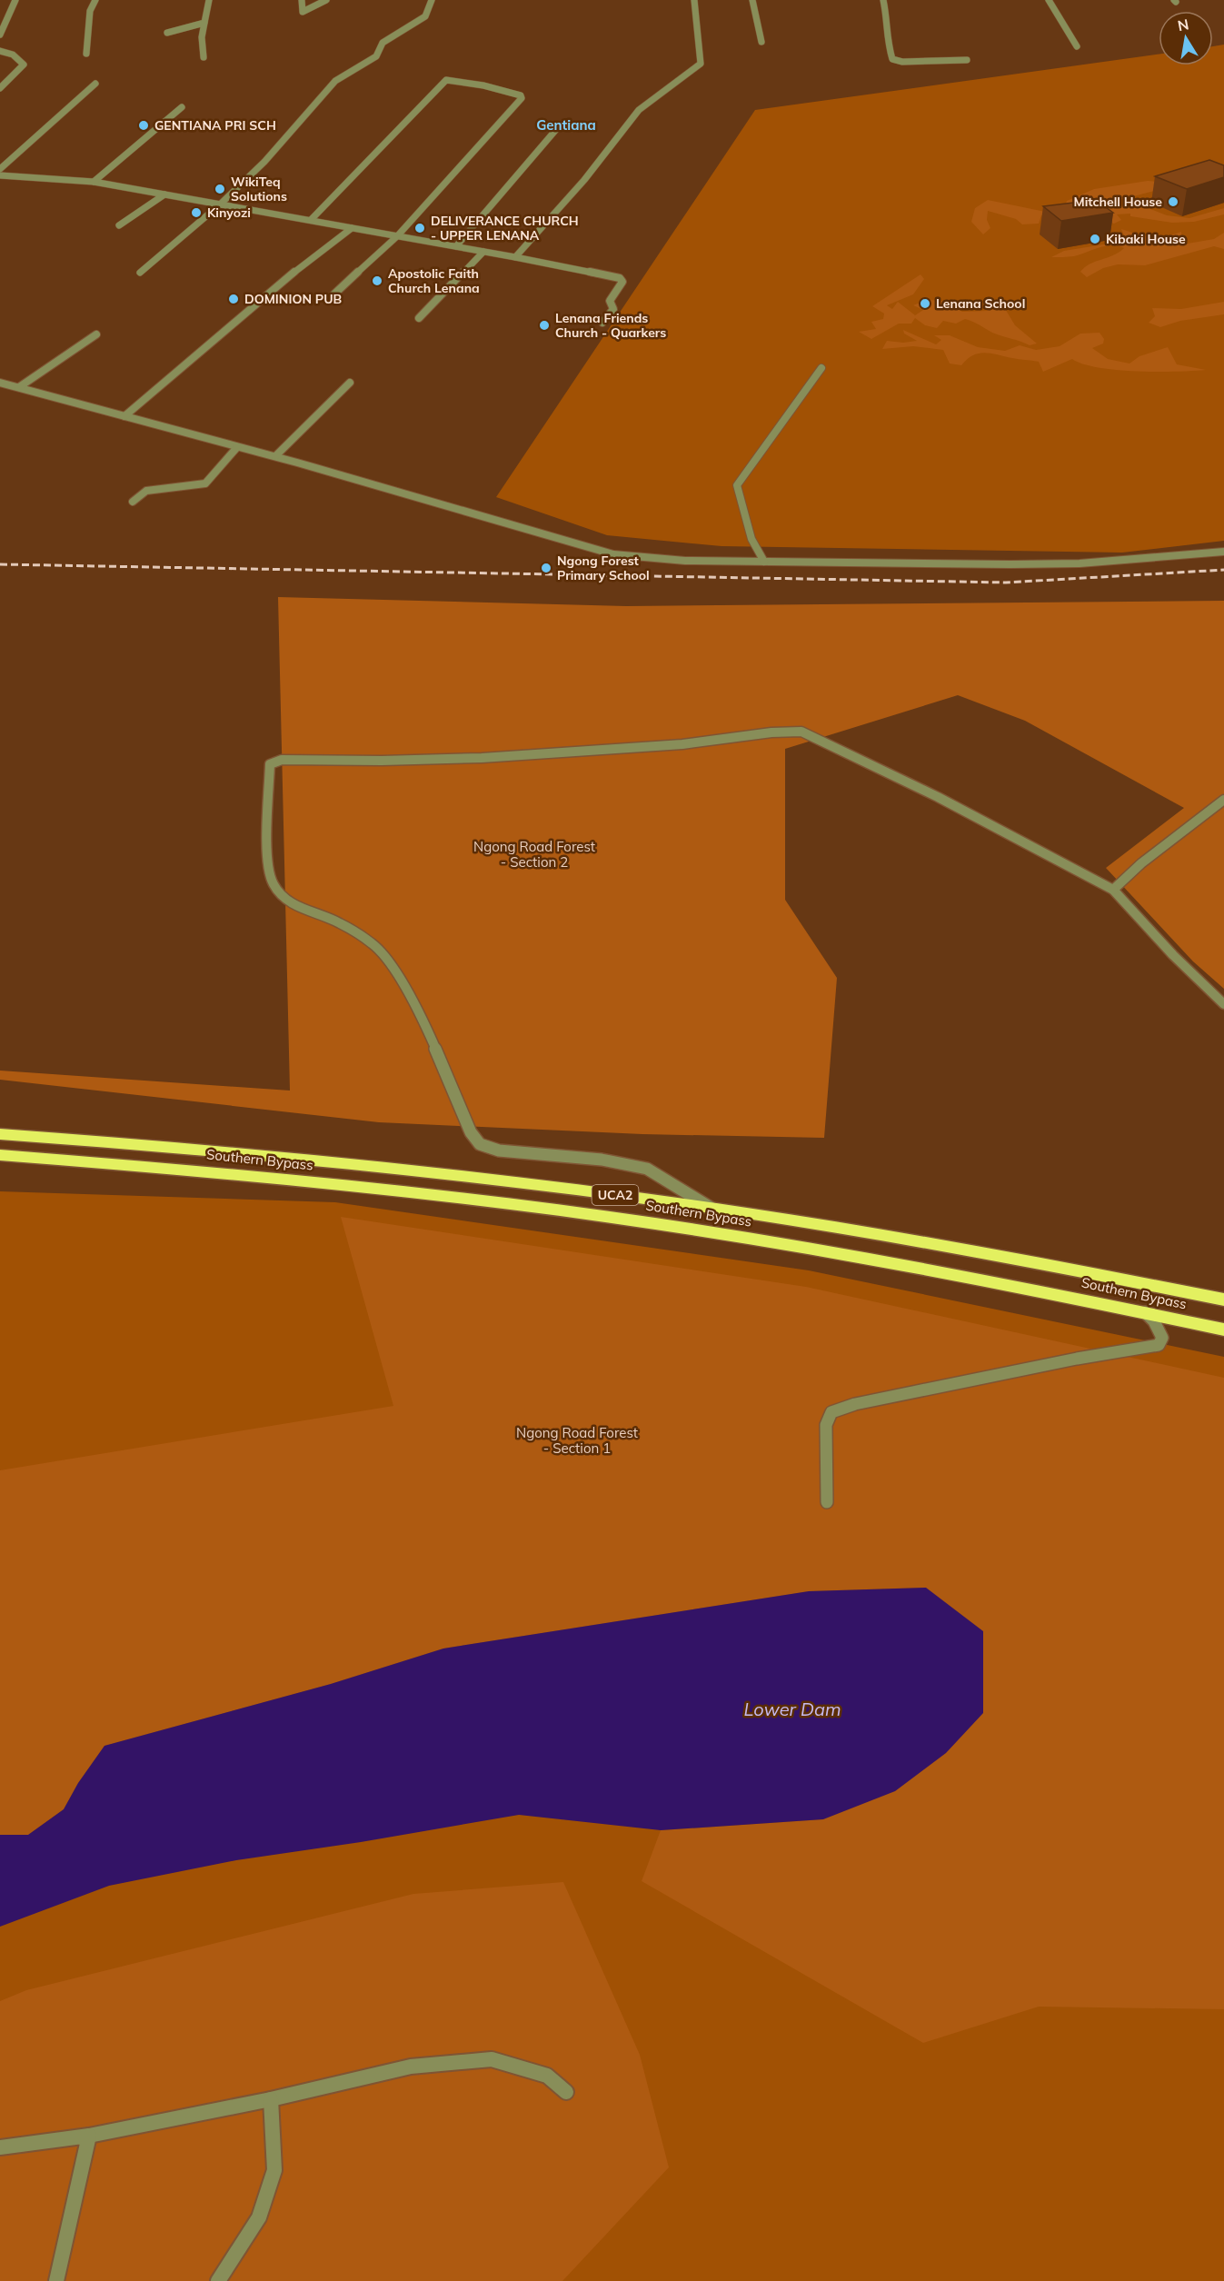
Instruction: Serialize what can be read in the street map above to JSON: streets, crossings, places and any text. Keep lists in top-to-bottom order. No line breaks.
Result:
{"streets":{"highway":["Southern Bypass","UCA2"]},"districts":["Gentiana"],"water":["Lower Dam"],"parks":["Ngong Road Forest - Section 2","Ngong Road Forest - Section 1"],"places":["GENTIANA PRI SCH","WikiTeq Solutions","Mitchell House","Kinyozi","DELIVERANCE CHURCH - UPPER LENANA","Kibaki House","Apostolic Faith Church Lenana","DOMINION PUB","Lenana School","Lenana Friends Church - Quarkers","Ngong Forest Primary School"],"north":"top"}
